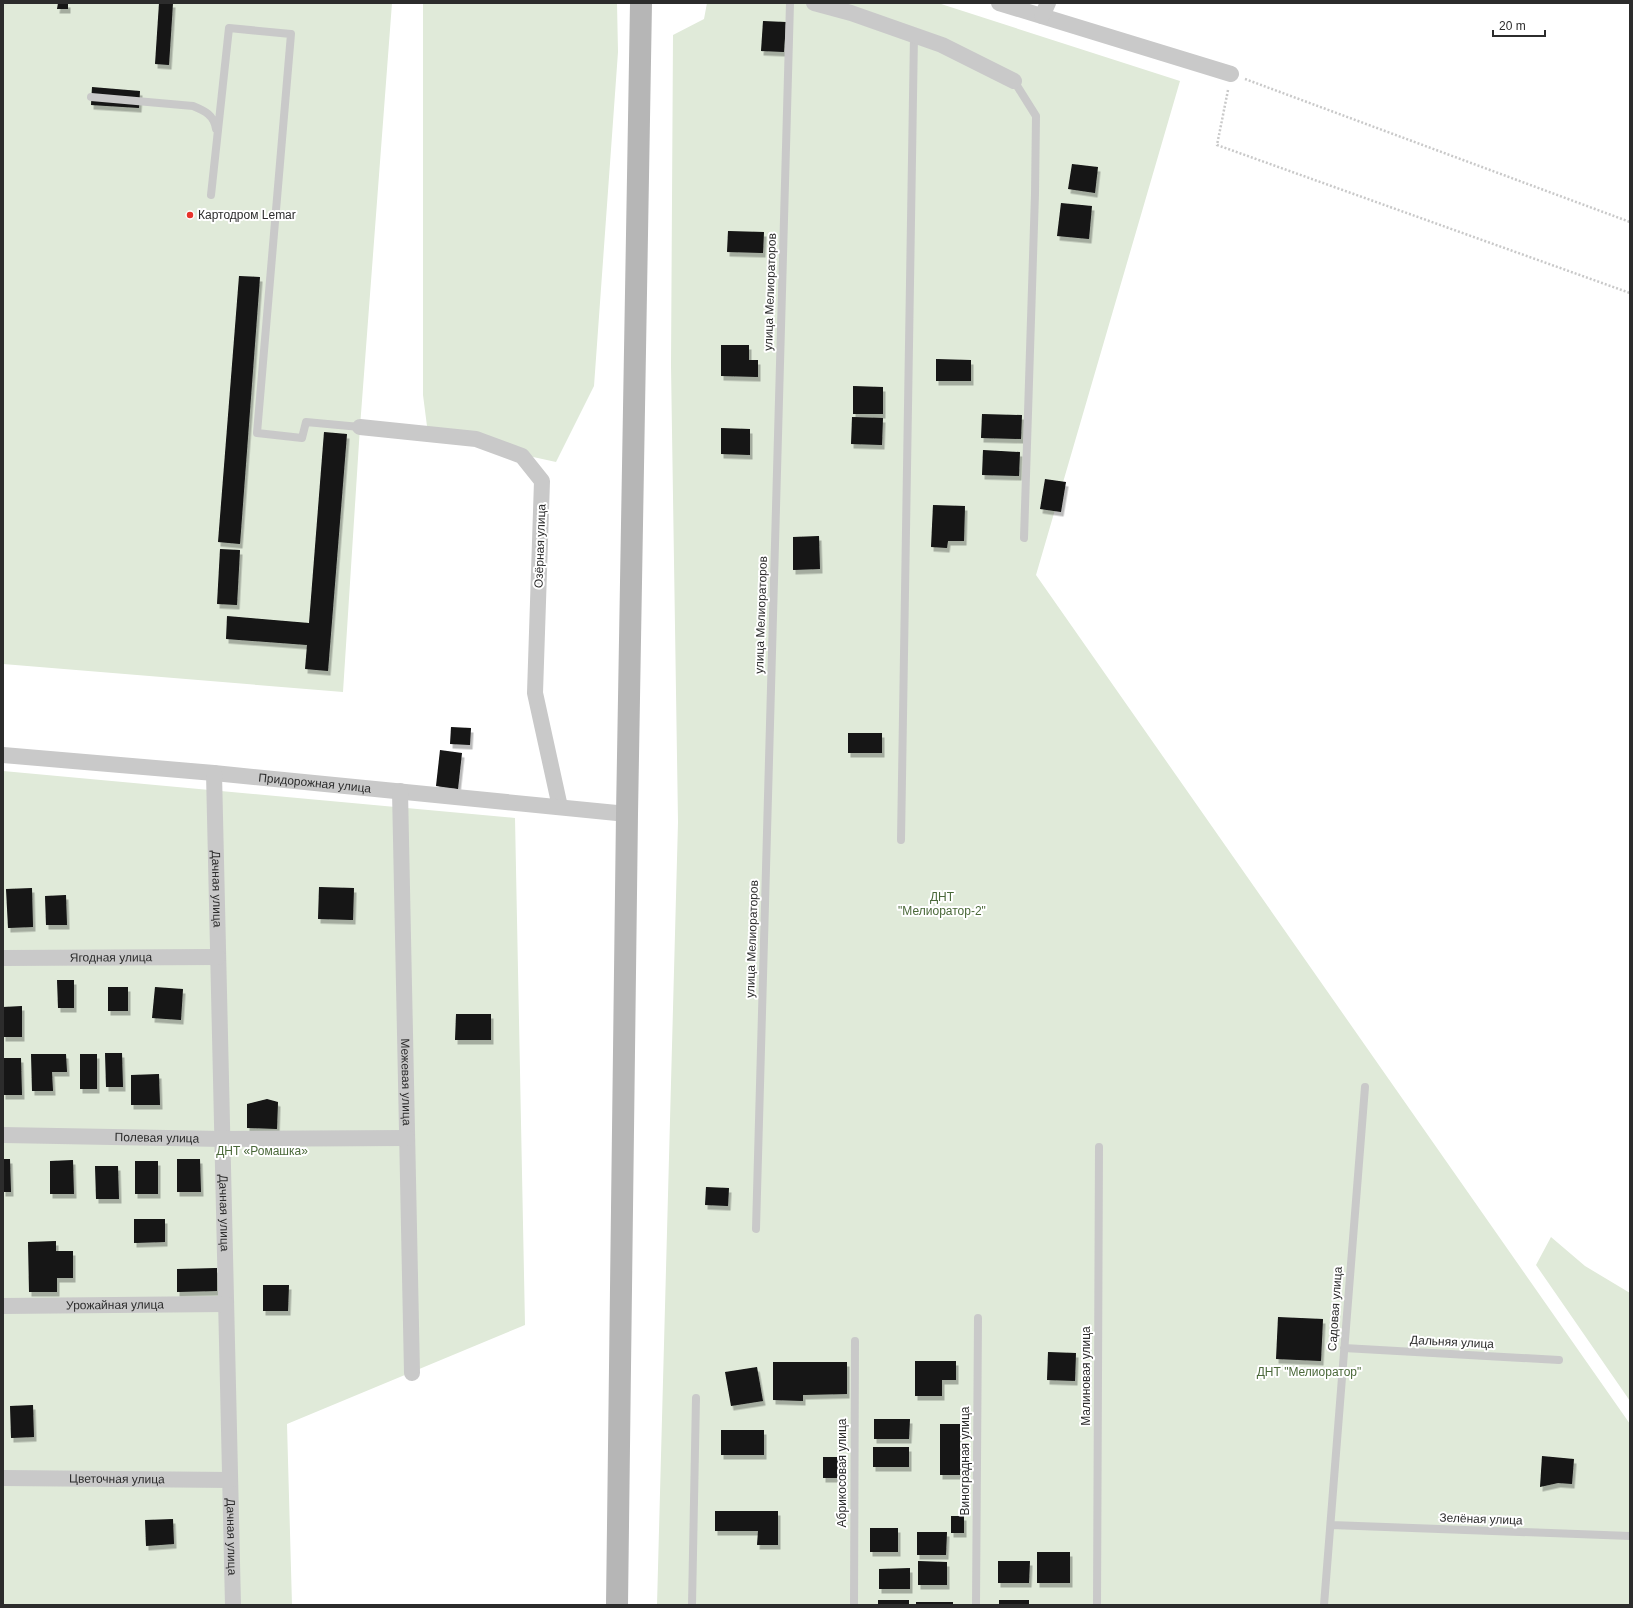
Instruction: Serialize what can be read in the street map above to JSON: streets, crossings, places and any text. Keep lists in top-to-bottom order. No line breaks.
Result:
{"streets":{"street":["Озёрная улица","Придорожная улица","Дачная улица","Ягодная улица","Межевая улица","Полевая улица","Урожайная улица","Цветочная улица"],"lane":["улица Мелиораторов","Садовая улица","Дальняя улица","Малиновая улица","Виноградная улица","Абрикосовая улица","Зелёная улица"]},"crossings":[["Озёрная улица","Придорожная улица"],["Придорожная улица","Дачная улица"],["Придорожная улица","Межевая улица"],["Дачная улица","Ягодная улица"],["Дачная улица","Полевая улица"],["Дачная улица","Урожайная улица"],["Дачная улица","Цветочная улица"],["Межевая улица","Полевая улица"],["Садовая улица","Дальняя улица"],["Садовая улица","Зелёная улица"]],"parks":["ДНТ \"Мелиоратор-2\"","ДНТ «Ромашка»","ДНТ \"Мелиоратор\""],"places":["Картодром Lemar"],"scale_bar":"20 m"}
